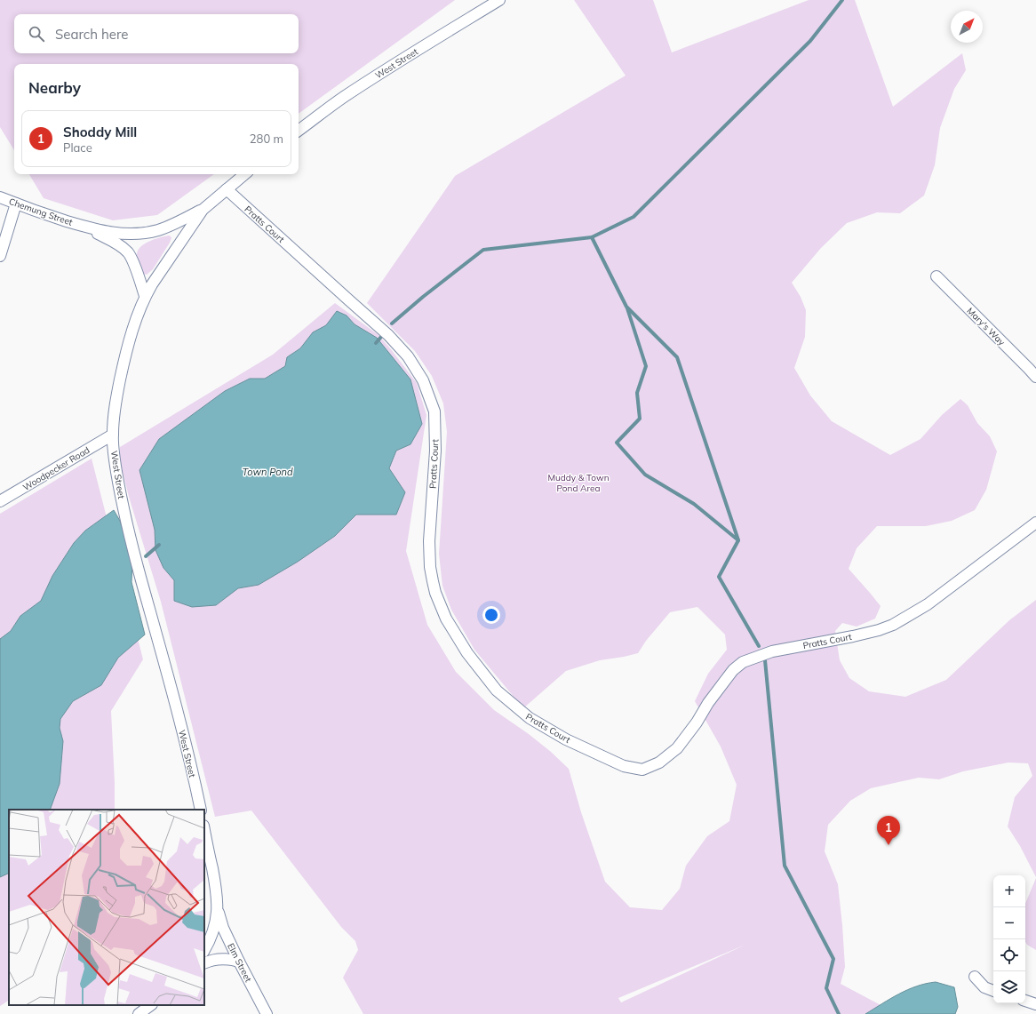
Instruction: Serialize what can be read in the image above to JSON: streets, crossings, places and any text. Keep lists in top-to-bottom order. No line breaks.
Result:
{"streets":{"street":["West Street","Chemung Street","Pratts Court","Mary's Way","Woodpecker Road","Elm Street"]},"crossings":[["West Street","Chemung Street"],["West Street","Pratts Court"],["West Street","Woodpecker Road"]],"water":["Town Pond"],"parks":["Muddy & Town Pond Area"],"north":"top right","page":{"search":"Search here","heading":"Nearby","list":[{"mark":"1","name":"Shoddy Mill","note":"Place","value":"280 m"}],"pins":"1","map_buttons":["+","−"]}}
